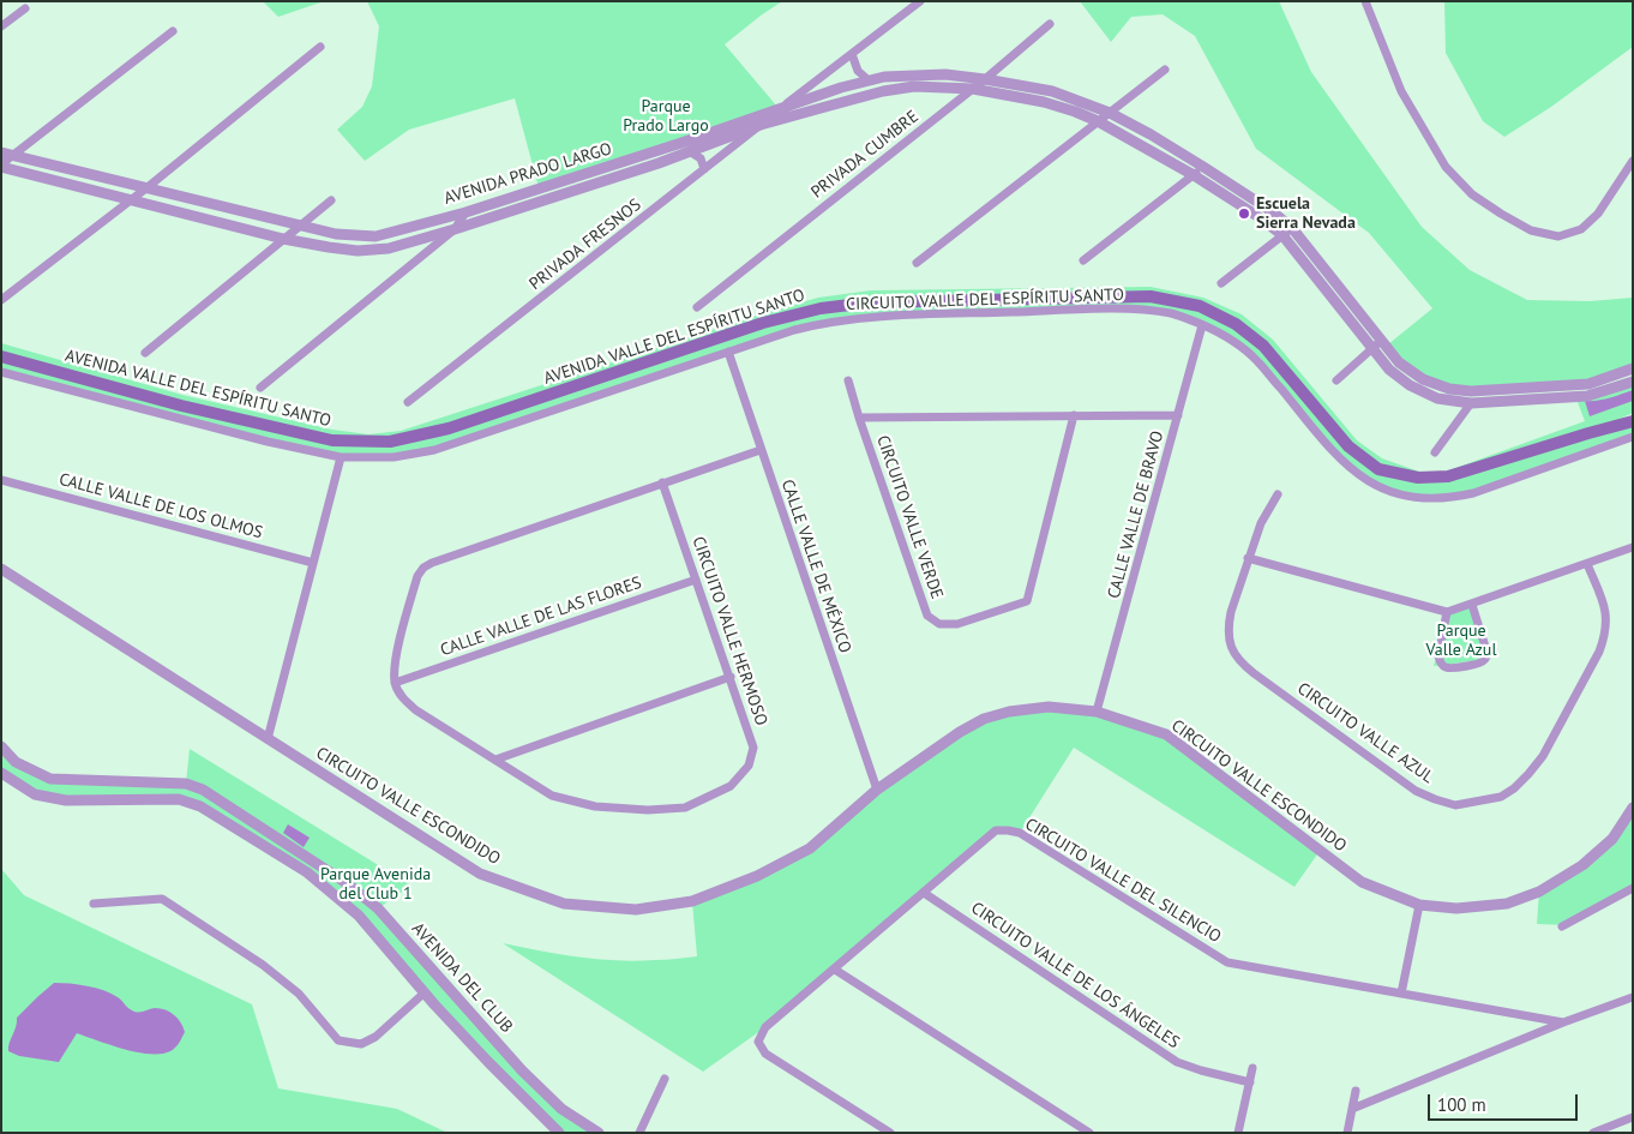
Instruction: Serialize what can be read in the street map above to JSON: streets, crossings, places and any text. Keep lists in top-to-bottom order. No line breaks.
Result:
{"streets":{"main road":["AVENIDA VALLE DEL ESPÍRITU SANTO"],"street":["PRIVADA CUMBRE","AVENIDA PRADO LARGO","PRIVADA FRESNOS","CIRCUITO VALLE DEL ESPÍRITU SANTO","CALLE VALLE DE LOS OLMOS","CALLE VALLE DE BRAVO","CIRCUITO VALLE VERDE","CALLE VALLE DE MÉXICO","CALLE VALLE DE LAS FLORES","CIRCUITO VALLE HERMOSO","CIRCUITO VALLE AZUL","CIRCUITO VALLE ESCONDIDO","CIRCUITO VALLE DEL SILENCIO","CIRCUITO VALLE DE LOS ÁNGELES","AVENIDA DEL CLUB"]},"crossings":[["PRIVADA CUMBRE","AVENIDA PRADO LARGO"],["AVENIDA PRADO LARGO","PRIVADA FRESNOS"],["CIRCUITO VALLE DEL ESPÍRITU SANTO","CALLE VALLE DE BRAVO"],["CIRCUITO VALLE DEL ESPÍRITU SANTO","CALLE VALLE DE MÉXICO"],["CALLE VALLE DE BRAVO","CIRCUITO VALLE VERDE"],["CALLE VALLE DE BRAVO","CIRCUITO VALLE ESCONDIDO"],["CALLE VALLE DE MÉXICO","CIRCUITO VALLE ESCONDIDO"],["CALLE VALLE DE LAS FLORES","CIRCUITO VALLE HERMOSO"],["CIRCUITO VALLE DEL SILENCIO","CIRCUITO VALLE DE LOS ÁNGELES"]],"parks":["Parque Prado Largo","Parque Valle Azul","Parque Avenida del Club 1"],"places":["Escuela Sierra Nevada"],"scale_bar":"100 m"}
